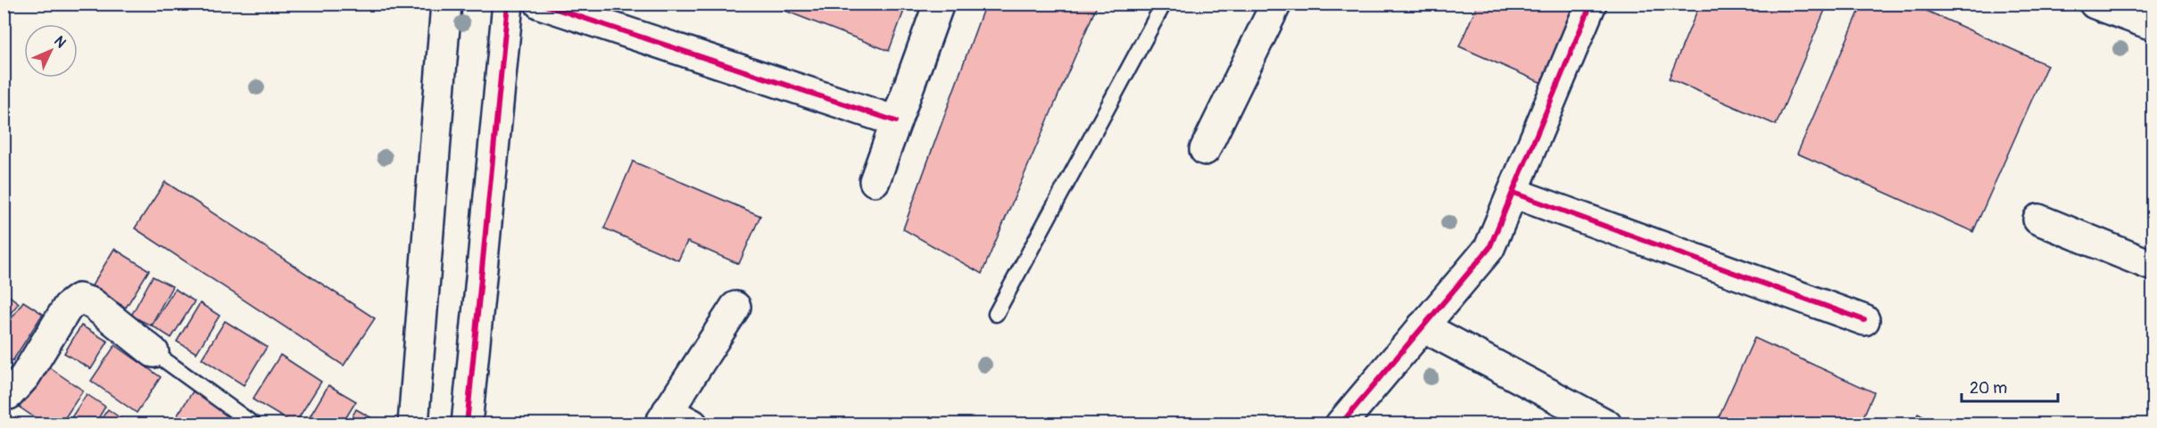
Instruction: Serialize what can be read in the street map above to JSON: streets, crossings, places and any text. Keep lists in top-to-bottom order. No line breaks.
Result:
{"scale_bar":"20 m","north":"top right"}
